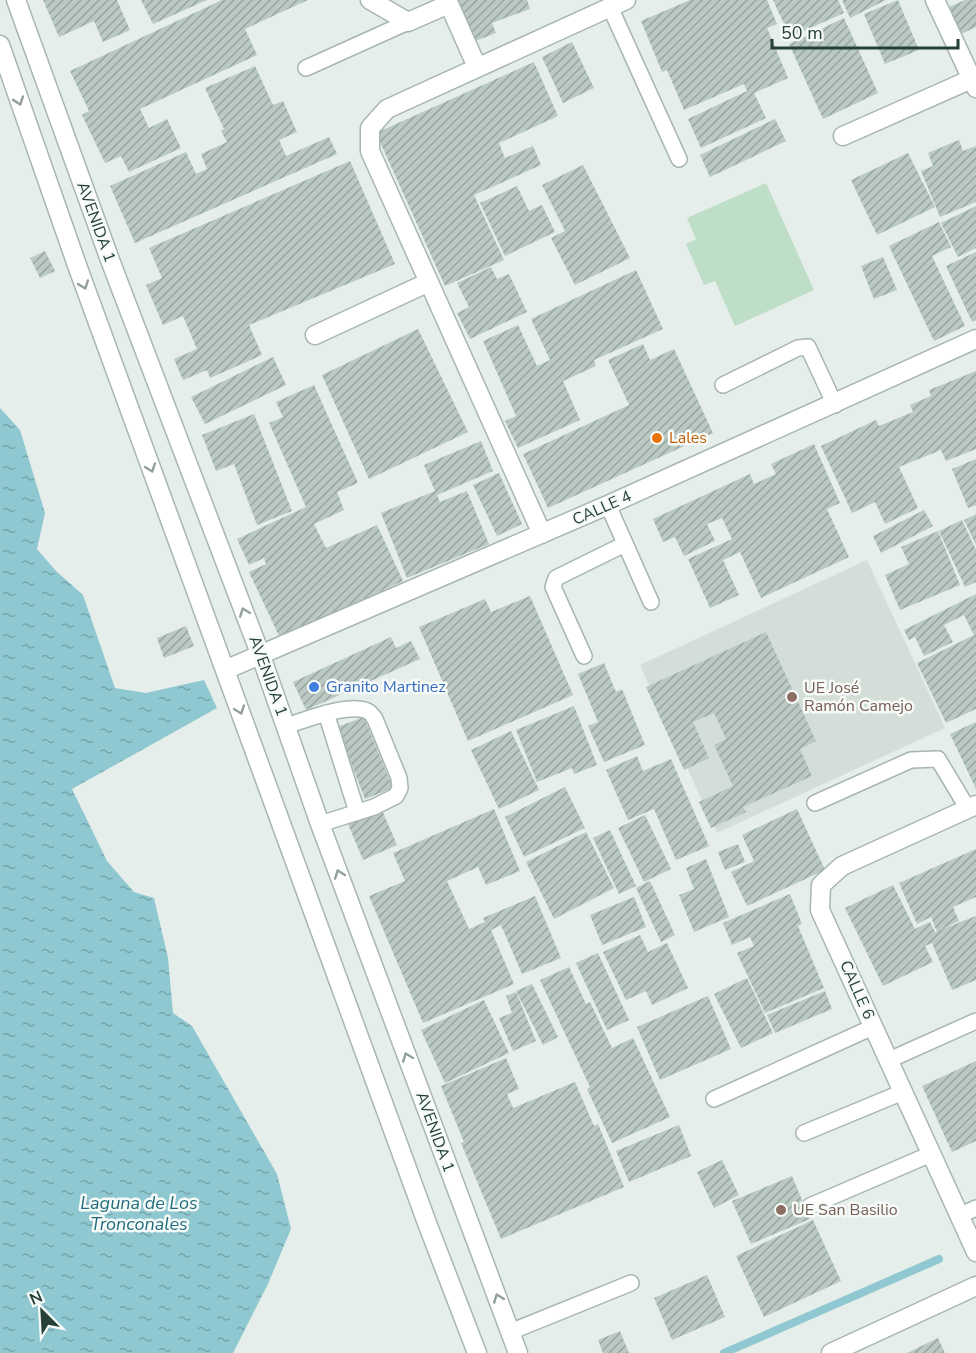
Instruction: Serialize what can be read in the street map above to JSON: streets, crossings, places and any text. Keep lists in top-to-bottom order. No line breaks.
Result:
{"streets":{"street":["AVENIDA 1","CALLE 4","CALLE 6"]},"crossings":[["AVENIDA 1","CALLE 4"]],"water":["Laguna de Los Tronconales"],"places":["Lales","Granito Martinez","UE José Ramón Camejo","UE San Basilio"],"scale_bar":"50 m","north":"top left"}
